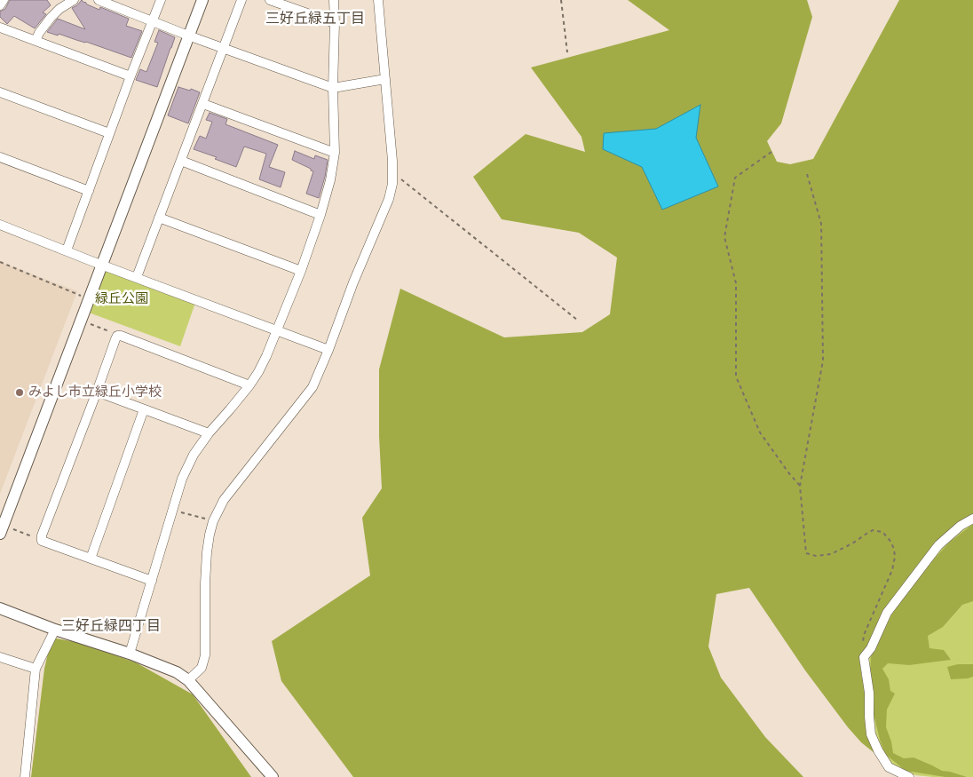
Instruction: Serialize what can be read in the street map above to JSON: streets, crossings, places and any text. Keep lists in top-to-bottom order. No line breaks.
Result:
{"districts":["三好丘緑五丁目","三好丘緑四丁目"],"parks":["緑丘公園"],"places":["みよし市立緑丘小学校"]}
